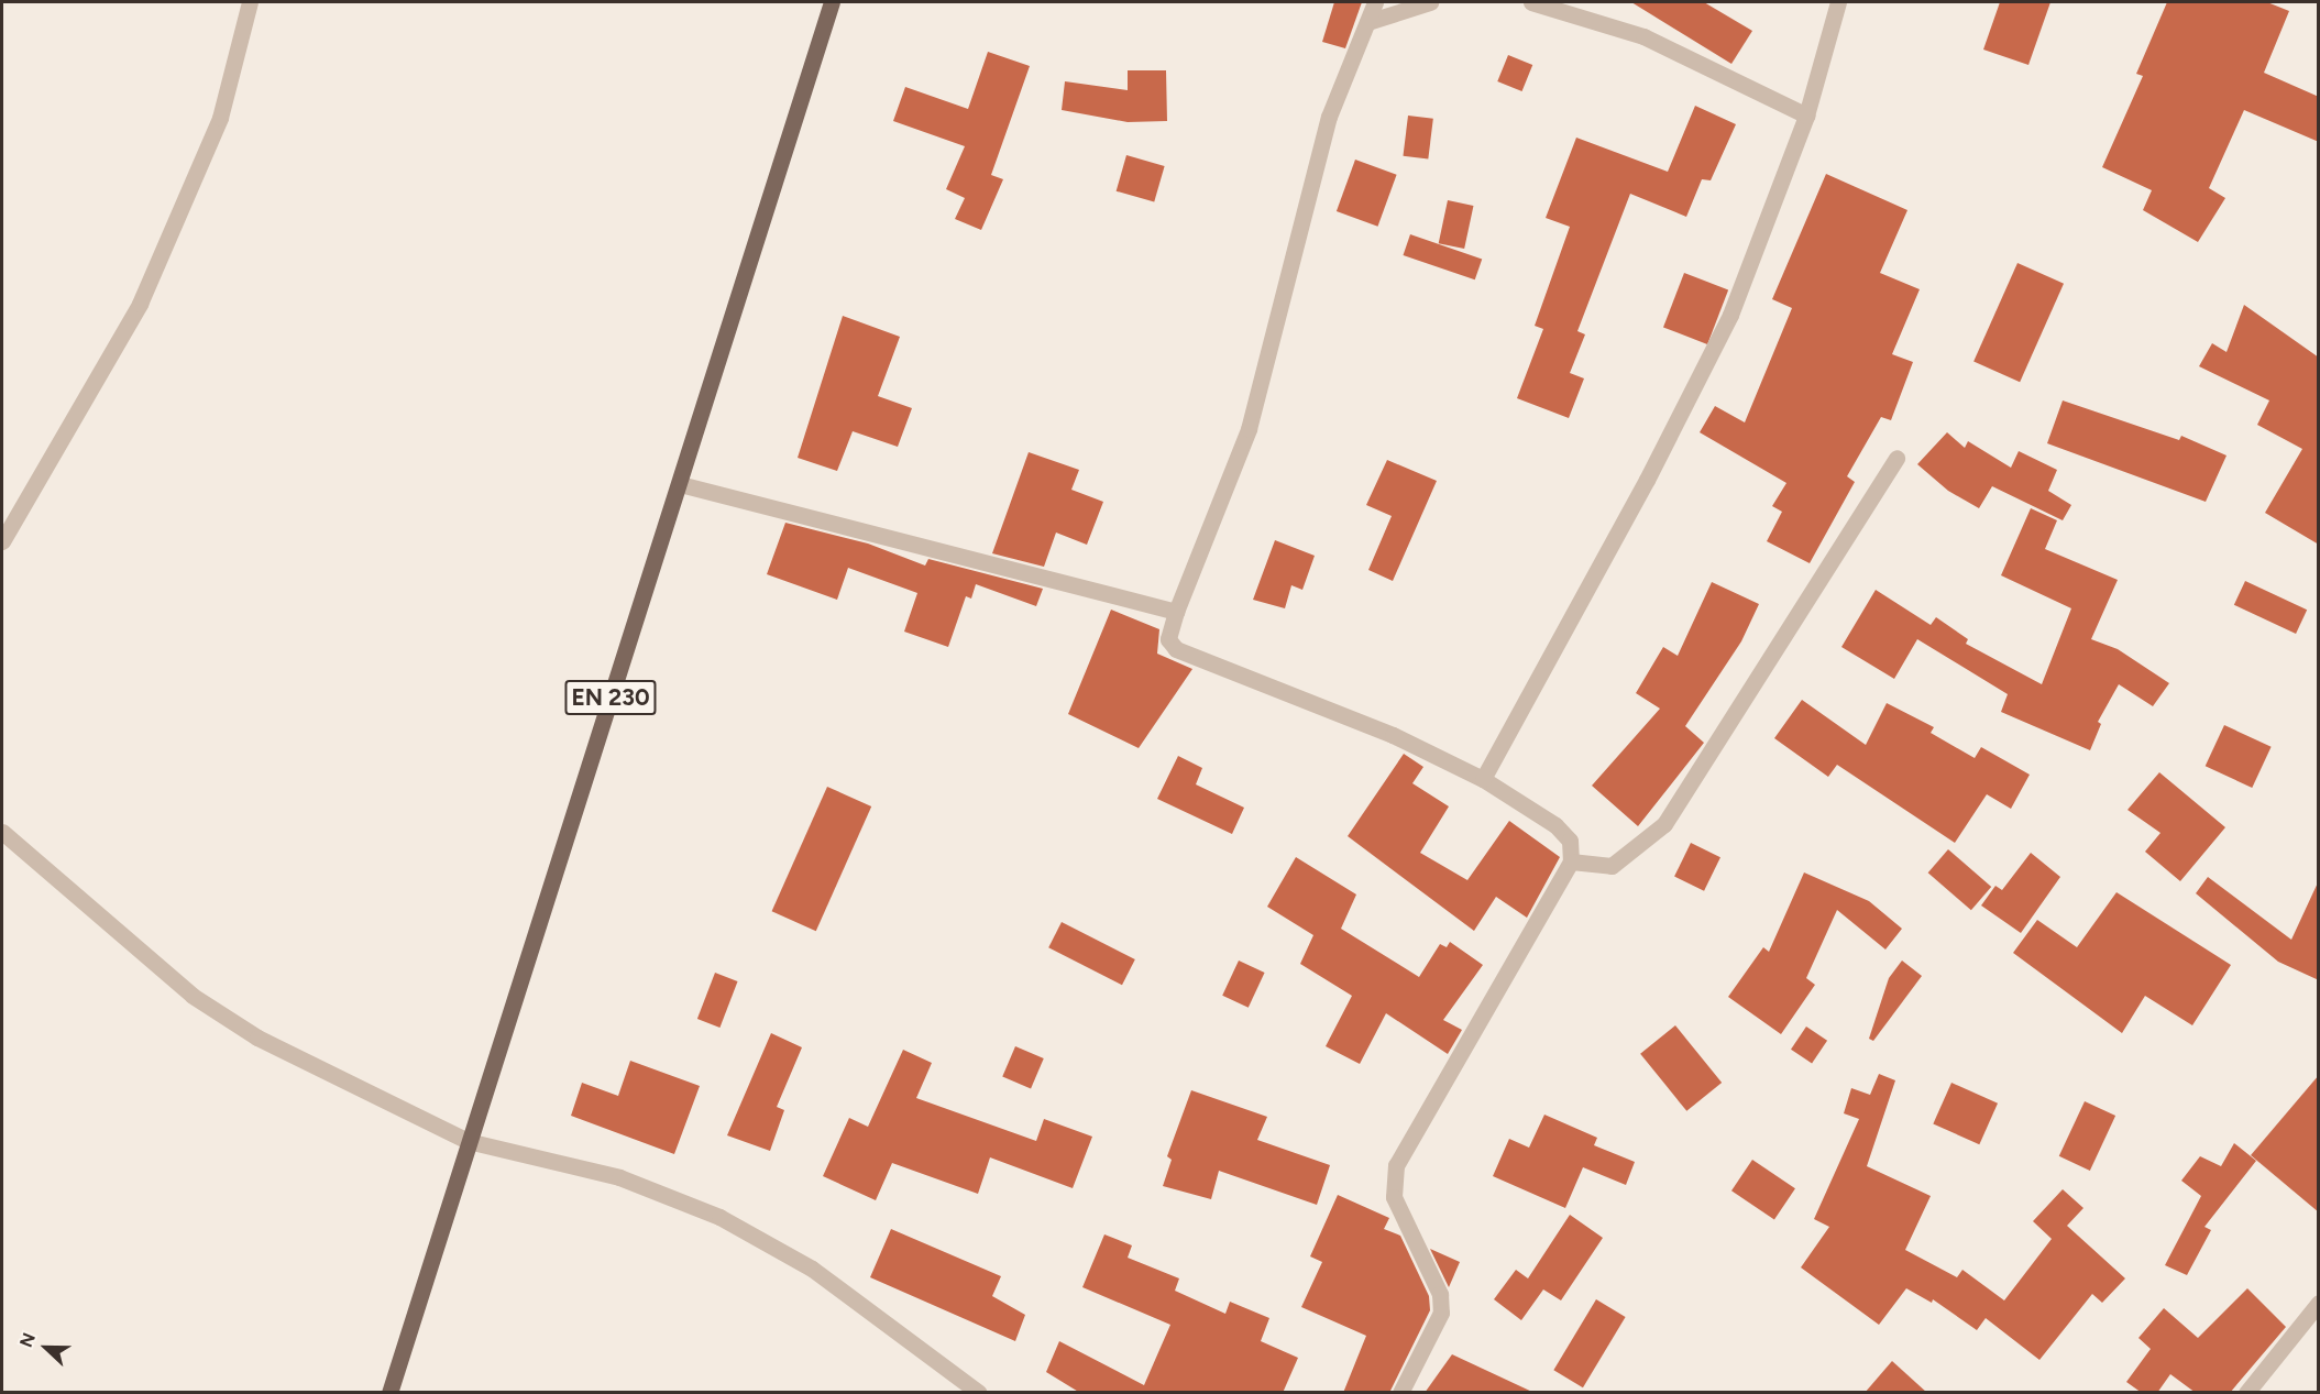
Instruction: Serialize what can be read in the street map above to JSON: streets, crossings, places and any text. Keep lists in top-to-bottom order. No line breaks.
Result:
{"streets":{"main road":["EN 230"]},"north":"left"}
